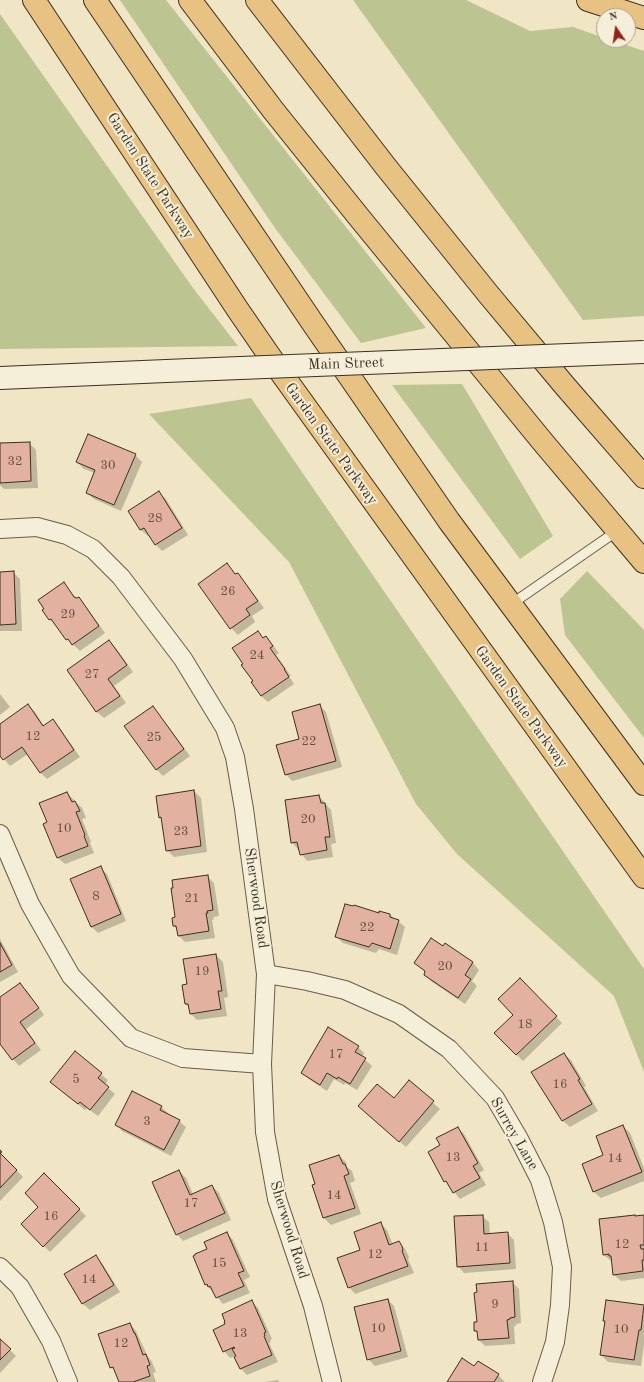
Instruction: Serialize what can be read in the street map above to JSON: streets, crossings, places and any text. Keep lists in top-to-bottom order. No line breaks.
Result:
{"streets":{"highway":["Garden State Parkway"],"main road":["Main Street"],"street":["Sherwood Road","Surrey Lane"]},"crossings":[["Sherwood Road","Surrey Lane"]],"house_numbers":["32","30","28","26","29","24","27","12","25","22","20","10","23","8","21","22","20","19","18","17","5","16","3","13","14","14","17","16","12","11","12","15","14","9","10","10","13","12"],"north":"top"}
